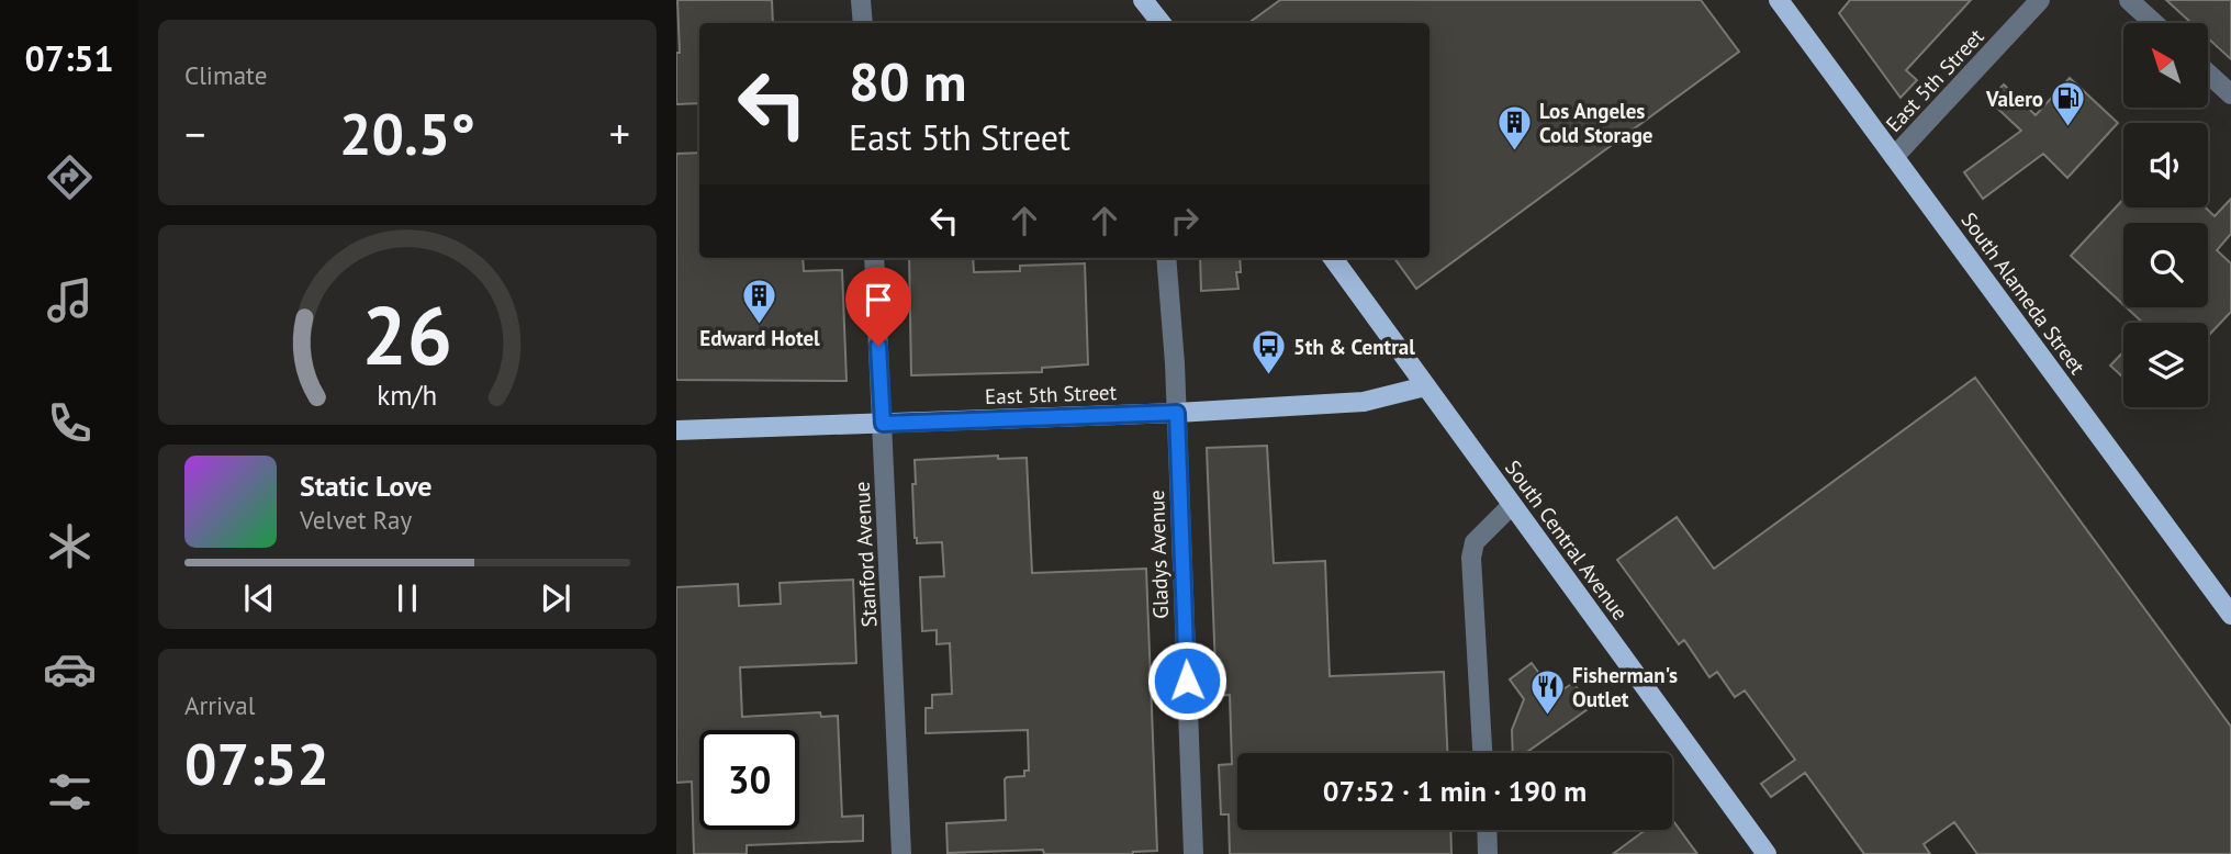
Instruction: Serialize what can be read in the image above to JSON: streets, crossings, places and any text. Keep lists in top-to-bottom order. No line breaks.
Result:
{"streets":{"main road":["East 5th Street","South Alameda Street","South Central Avenue"],"street":["Stanford Avenue","Gladys Avenue"]},"crossings":[["East 5th Street","South Alameda Street"],["East 5th Street","South Central Avenue"],["East 5th Street","Stanford Avenue"],["East 5th Street","Gladys Avenue"]],"places":{"fuel station":["Valero"],"building":["Los Angeles Cold Storage","Edward Hotel"],"bus stop":["5th & Central"],"restaurant":["Fisherman's Outlet"]},"north":"top left","page":{"tabs":"07:51","tile":["Climate",["Arrival","07:52"]],"turn":["80 m","East 5th Street"],"heat":["−","20.5°","+"],"song":["Static Love","Velvet Ray"],"limit":"30","trip":"07:52 · 1 min · 190 m","gauge":["26","km/h"]}}
